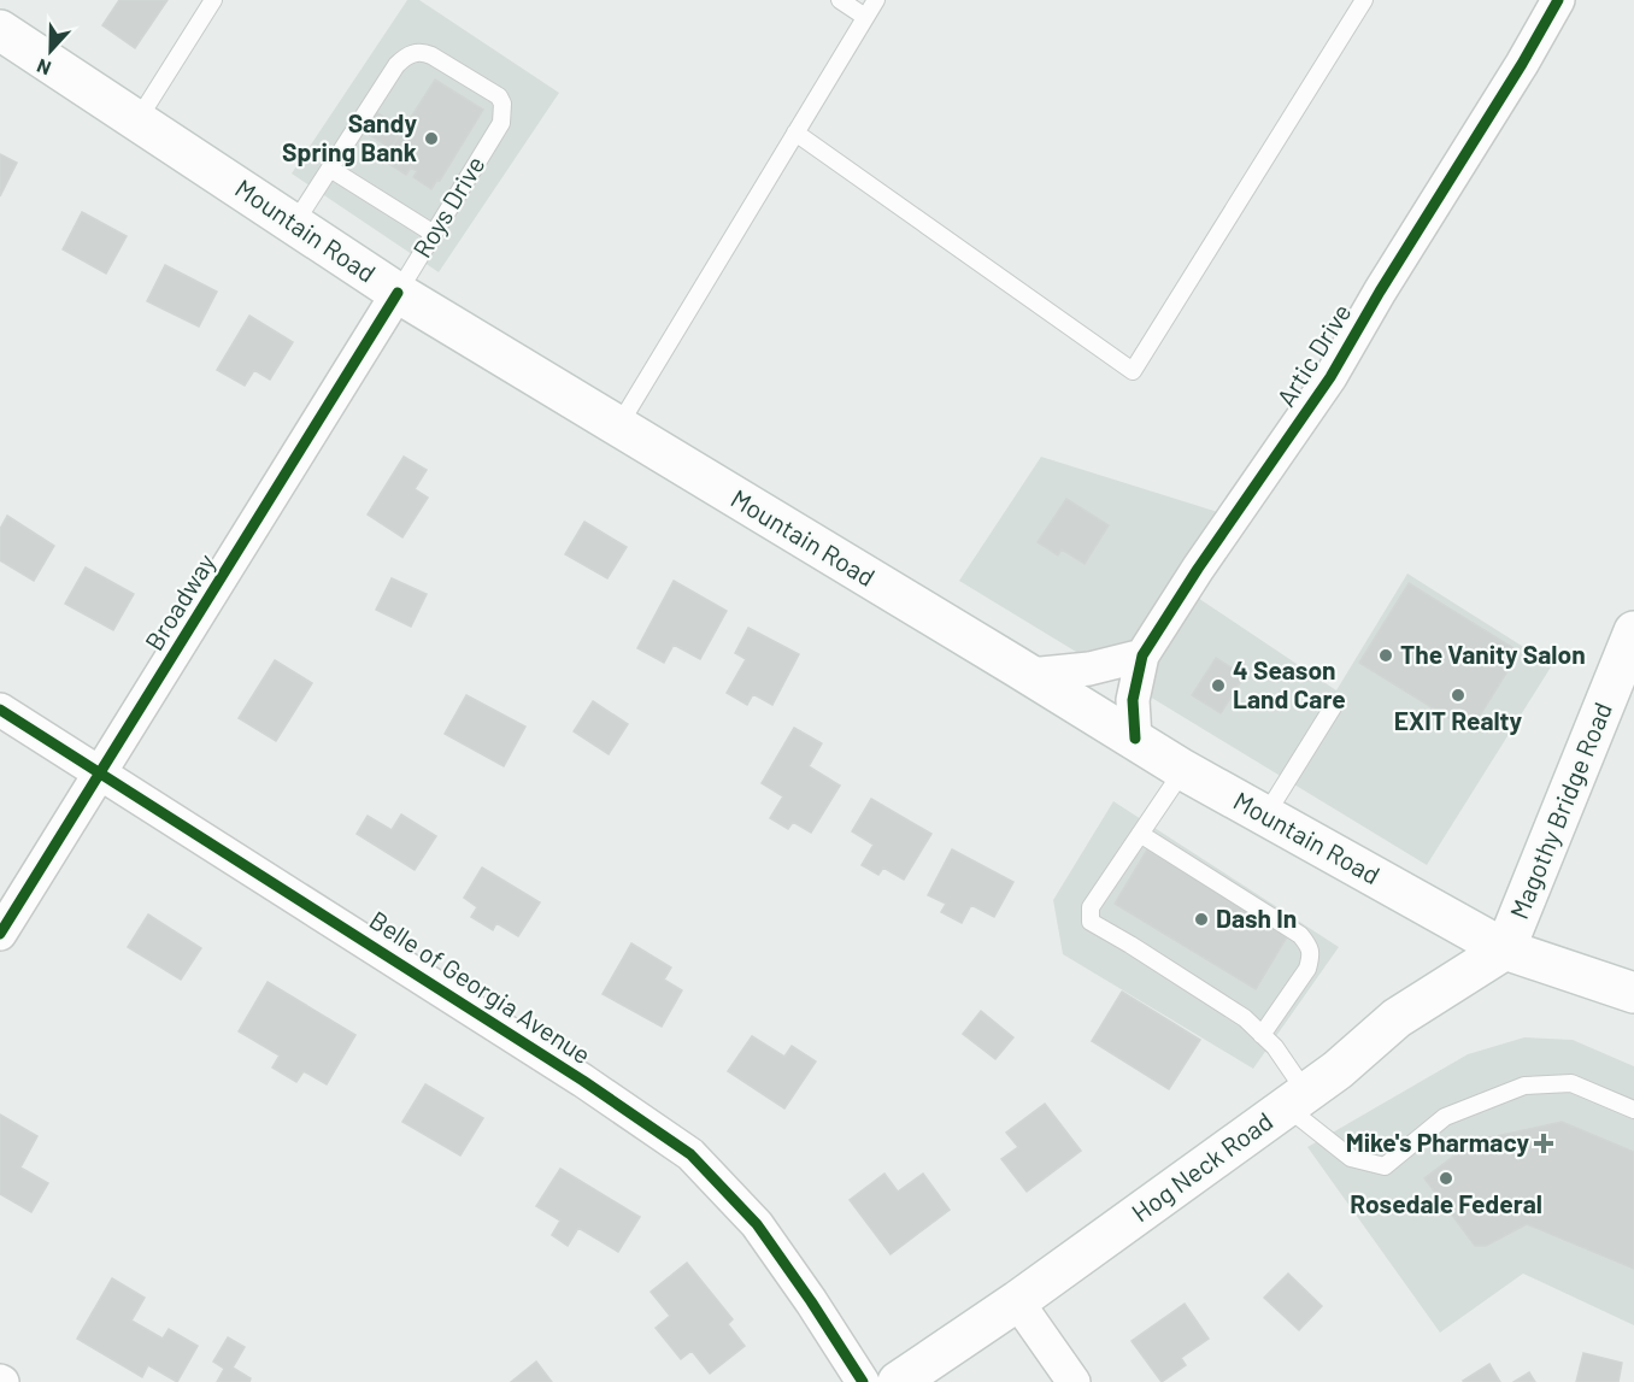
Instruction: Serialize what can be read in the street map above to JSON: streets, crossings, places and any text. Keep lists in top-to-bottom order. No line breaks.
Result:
{"streets":{"main road":["Mountain Road","Magothy Bridge Road","Hog Neck Road"],"street":["Artic Drive","Broadway","Belle of Georgia Avenue"],"lane":["Roys Drive"]},"crossings":[["Roys Drive","Mountain Road"],["Roys Drive","Broadway"],["Mountain Road","Artic Drive"],["Mountain Road","Broadway"],["Mountain Road","Magothy Bridge Road"],["Mountain Road","Hog Neck Road"],["Broadway","Belle of Georgia Avenue"],["Magothy Bridge Road","Hog Neck Road"]],"places":{"other":["Sandy Spring Bank","The Vanity Salon","4 Season Land Care","EXIT Realty","Dash In","Rosedale Federal"],"health":["Mike's Pharmacy"]},"north":"bottom"}
